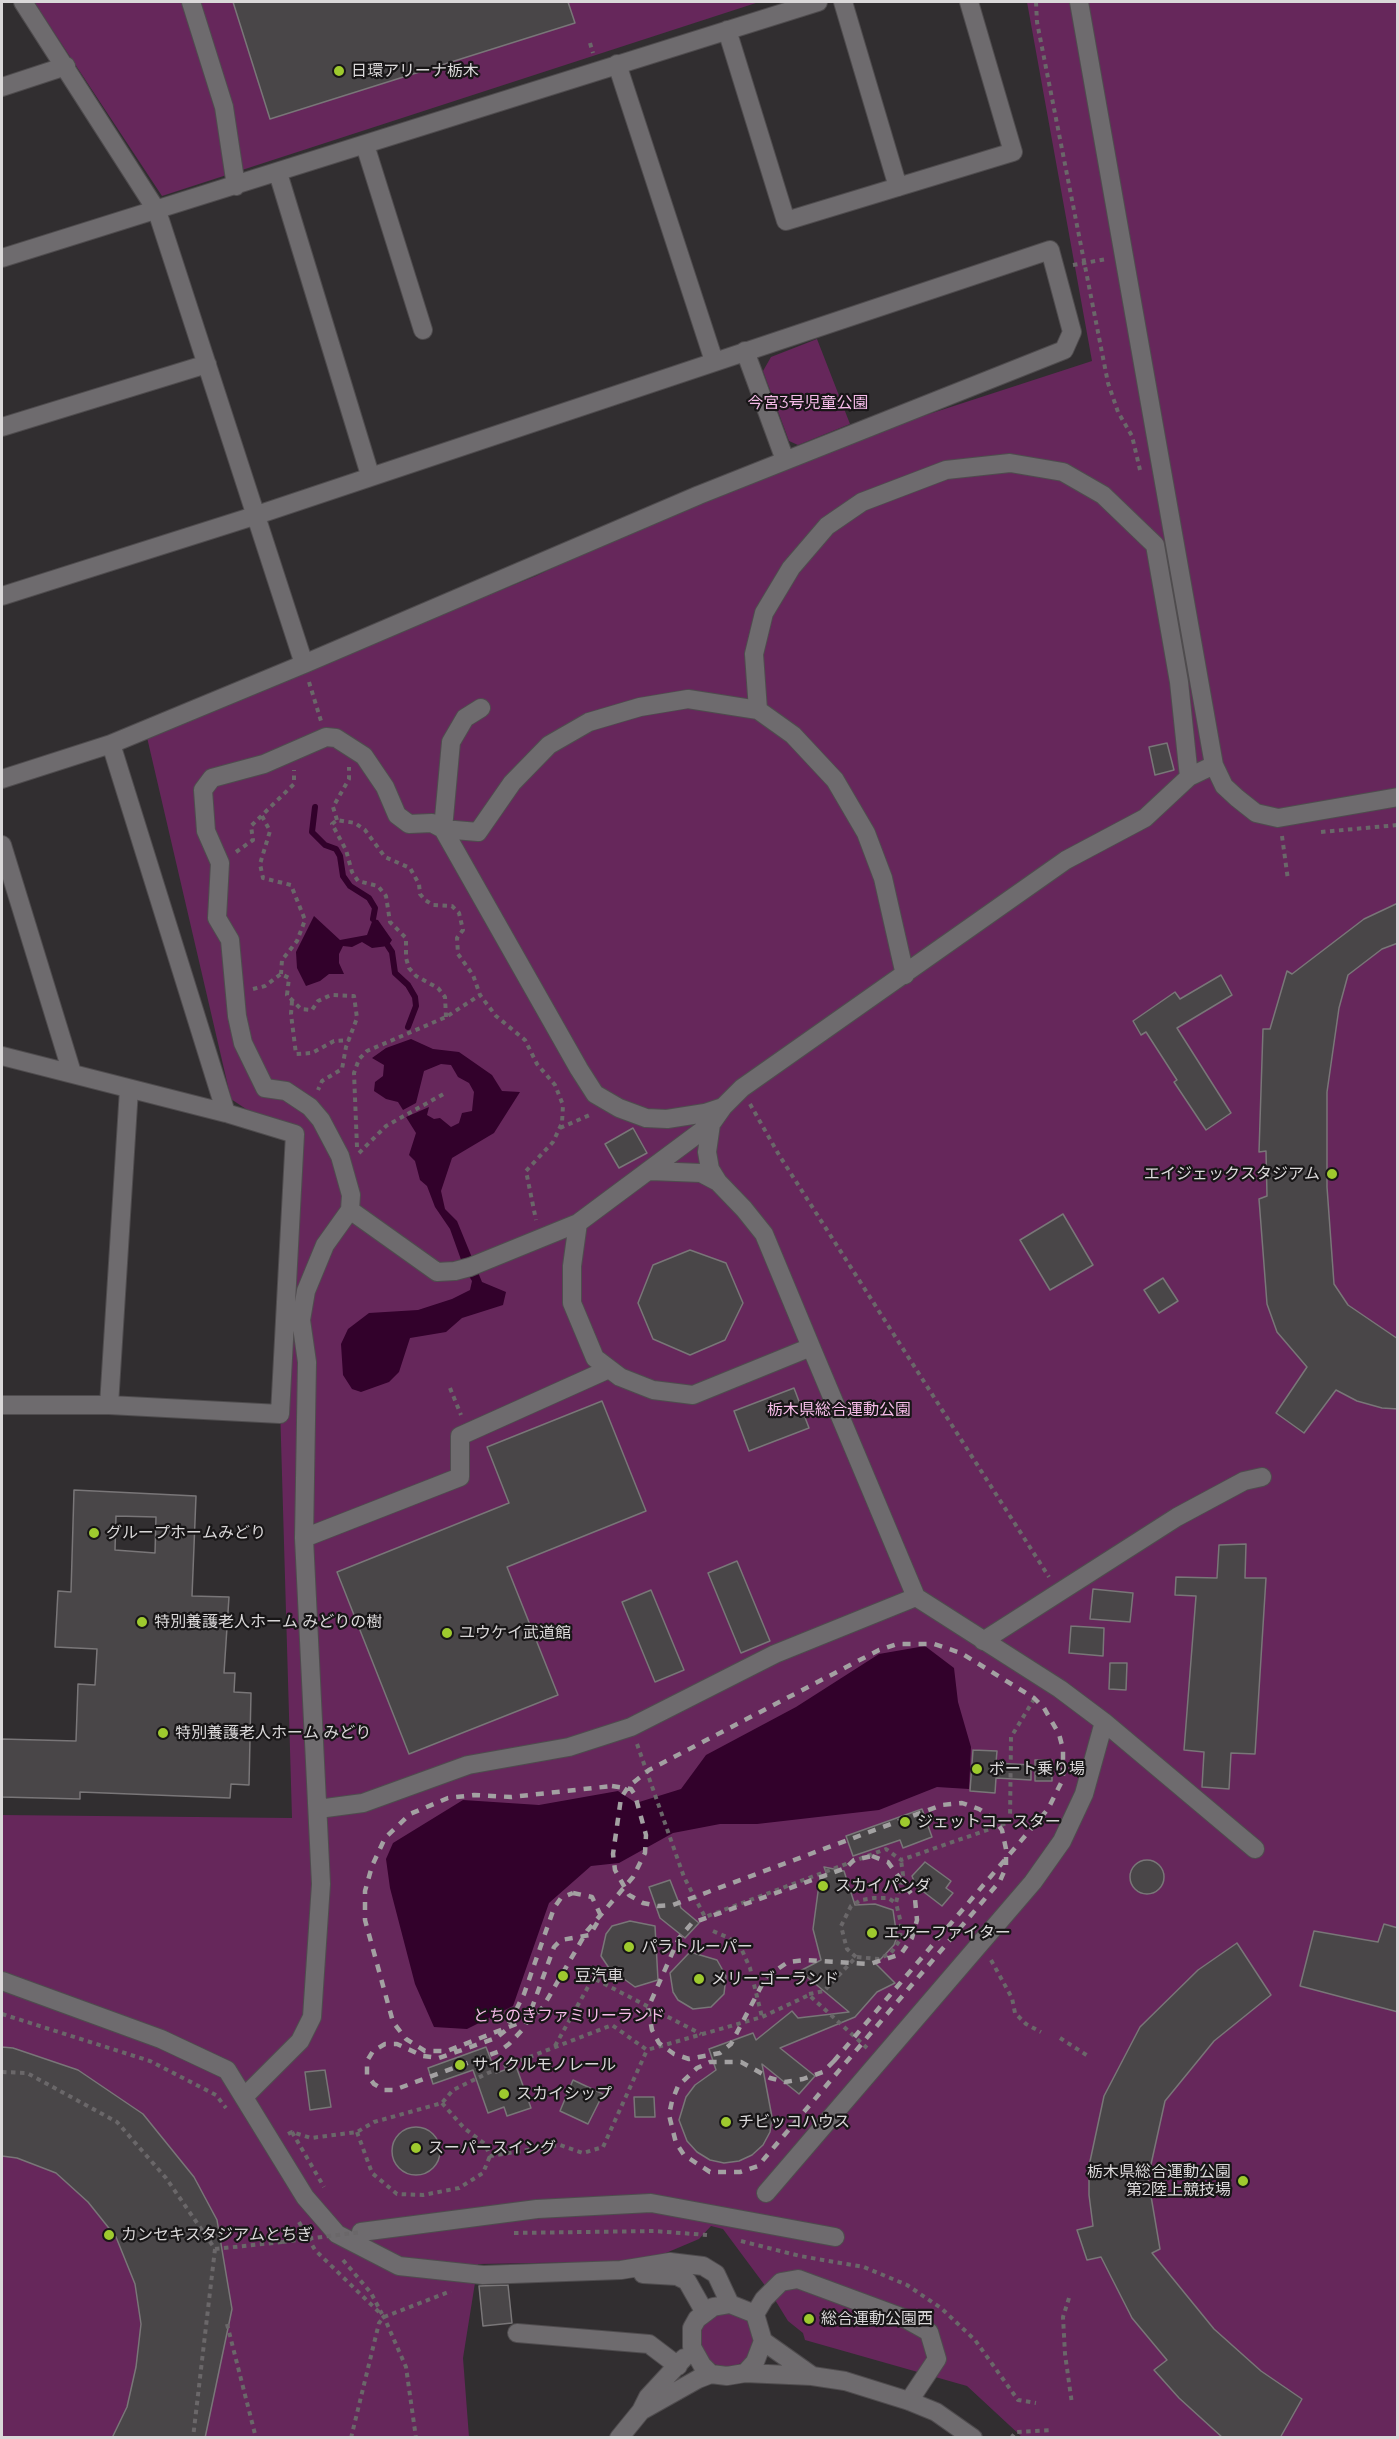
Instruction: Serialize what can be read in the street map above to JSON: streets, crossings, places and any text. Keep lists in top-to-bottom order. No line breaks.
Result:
{"parks":["今宮3号児童公園","栃木県総合運動公園","とちのきファミリーランド"],"places":["日環アリーナ栃木","エイジェックスタジアム","グループホームみどり","特別養護老人ホーム みどりの樹","ユウケイ武道館","特別養護老人ホーム みどり","ボート乗り場","ジェットコースター","スカイパンダ","エアーファイター","パラトルーパー","豆汽車","メリーゴーランド","サイクルモノレール","スカイシップ","チビッコハウス","スーパースイング","栃木県総合運動公園 第2陸上競技場","カンセキスタジアムとちぎ","総合運動公園西"]}
